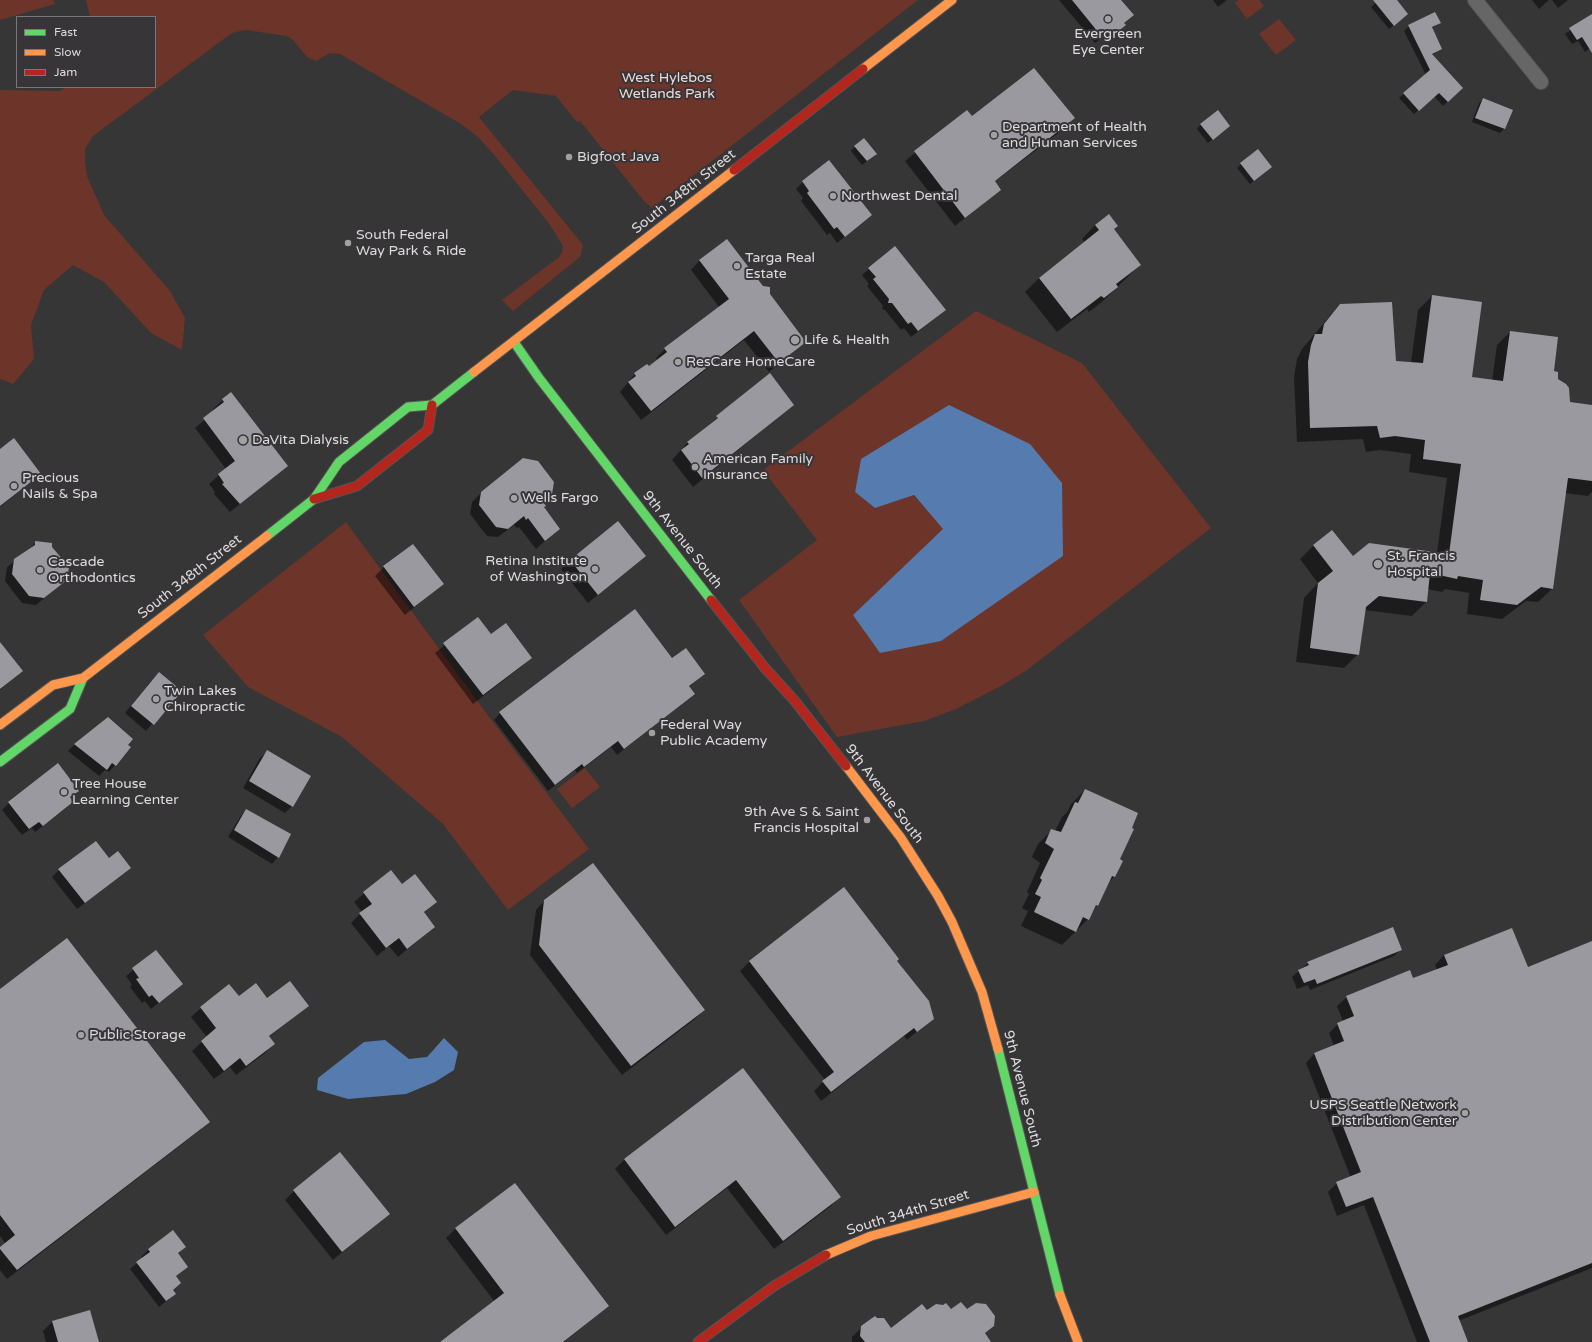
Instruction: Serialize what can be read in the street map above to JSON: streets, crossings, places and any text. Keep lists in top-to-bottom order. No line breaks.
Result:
{"streets":{"street":["South 348th Street","9th Avenue South","South 344th Street"]},"crossings":[["South 348th Street","9th Avenue South"],["9th Avenue South","South 344th Street"]],"parks":["West Hylebos Wetlands Park"],"places":["Evergreen Eye Center","Department of Health and Human Services","Bigfoot Java","Northwest Dental","South Federal Way Park & Ride","Targa Real Estate","Life & Health","ResCare HomeCare","DaVita Dialysis","American Family Insurance","Precious Nails & Spa","Wells Fargo","St. Francis Hospital","Retina Institute of Washington","Cascade Orthodontics","Twin Lakes Chiropractic","Federal Way Public Academy","Tree House Learning Center","9th Ave S & Saint Francis Hospital","Public Storage","USPS Seattle Network Distribution Center"],"legend":["Fast","Slow","Jam"]}
